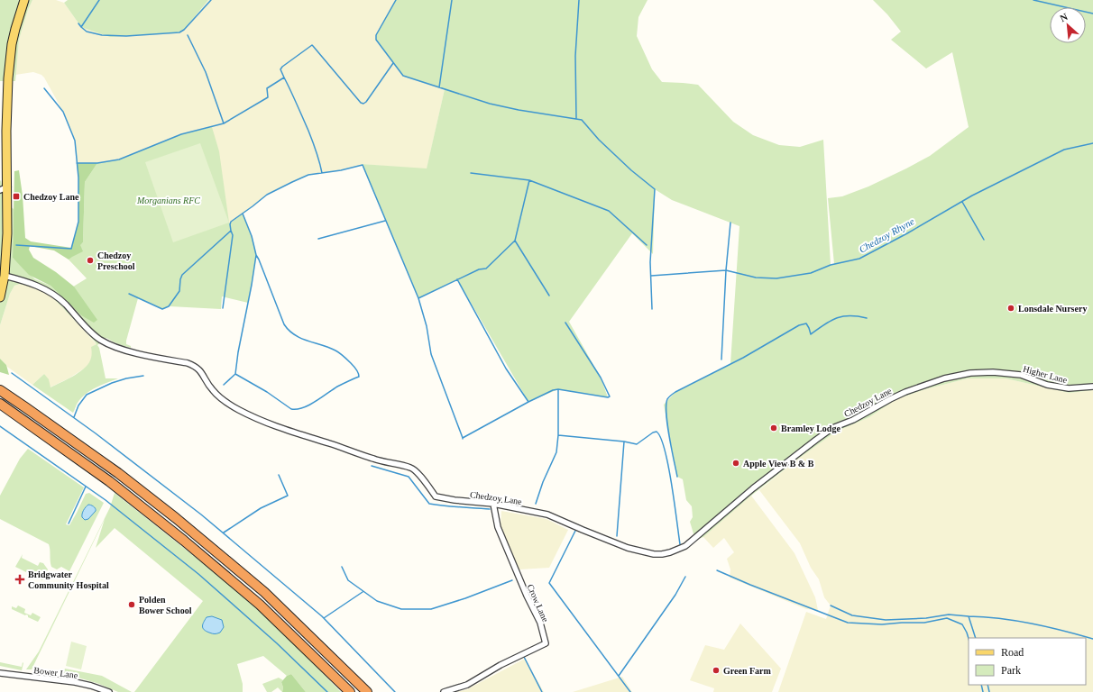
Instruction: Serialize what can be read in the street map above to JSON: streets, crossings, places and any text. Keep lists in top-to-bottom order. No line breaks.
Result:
{"streets":{"street":["Higher Lane","Chedzoy Lane","Crow Lane","Bower Lane"]},"crossings":[["Higher Lane","Chedzoy Lane"],["Chedzoy Lane","Crow Lane"]],"water":["Chedzoy Rhyne"],"parks":["Morganians RFC"],"places":{"transit":["Chedzoy Lane"],"other":["Chedzoy Preschool","Lonsdale Nursery","Bramley Lodge","Apple View B & B","Polden Bower School","Green Farm"],"health":["Bridgwater Community Hospital"]},"legend":["Road","Park"],"north":"top left"}
